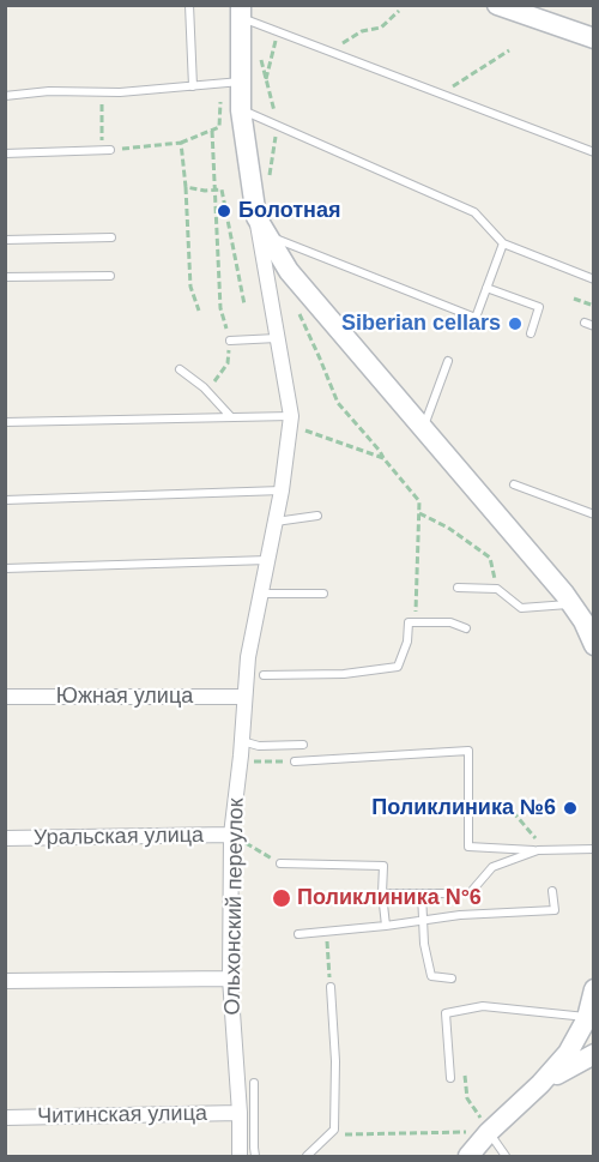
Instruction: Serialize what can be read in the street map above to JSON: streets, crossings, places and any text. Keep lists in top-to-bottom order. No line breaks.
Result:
{"streets":{"street":["Южная улица","Уральская улица","Ольхонский переулок","Читинская улица"]},"crossings":[["Южная улица","Ольхонский переулок"],["Уральская улица","Ольхонский переулок"],["Ольхонский переулок","Читинская улица"]],"places":["Болотная","Siberian cellars","Поликлиника №6","Поликлиника N°6"]}
